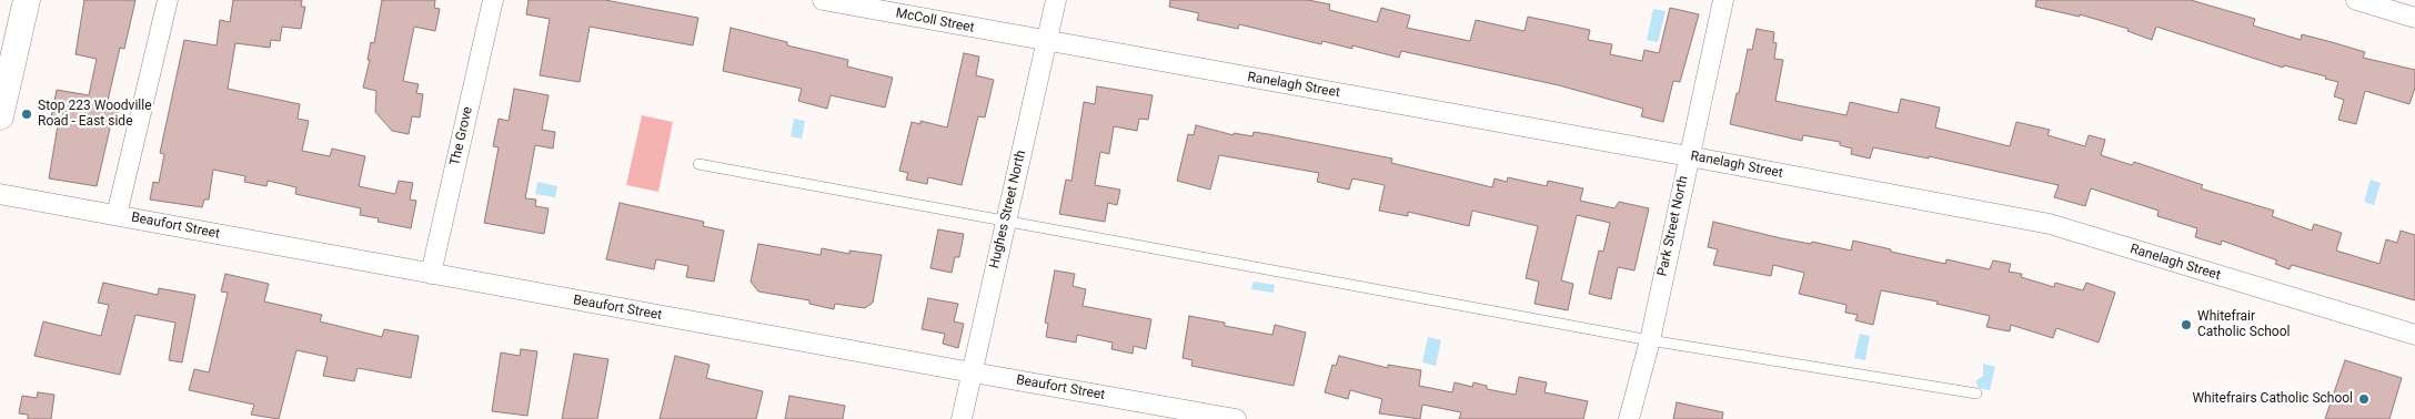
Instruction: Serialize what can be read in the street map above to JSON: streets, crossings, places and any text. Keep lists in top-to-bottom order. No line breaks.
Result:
{"streets":{"street":["McColl Street","Ranelagh Street","The Grove","Hughes Street North","Beaufort Street","Park Street North"]},"crossings":[["McColl Street","Ranelagh Street"],["McColl Street","Hughes Street North"],["Ranelagh Street","Hughes Street North"],["Ranelagh Street","Park Street North"],["The Grove","Beaufort Street"],["Hughes Street North","Beaufort Street"]],"places":["Stop 223 Woodville Road - East side","Whitefrair Catholic School","Whitefrairs Catholic School"]}
